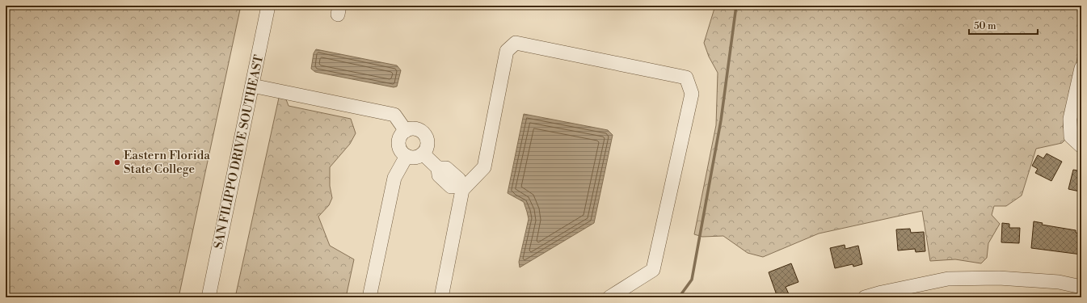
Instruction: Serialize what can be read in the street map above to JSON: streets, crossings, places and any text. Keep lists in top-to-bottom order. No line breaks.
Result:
{"streets":{"street":["SAN FILIPPO DRIVE SOUTHEAST"]},"places":["Eastern Florida State College"],"scale_bar":"50 m"}
